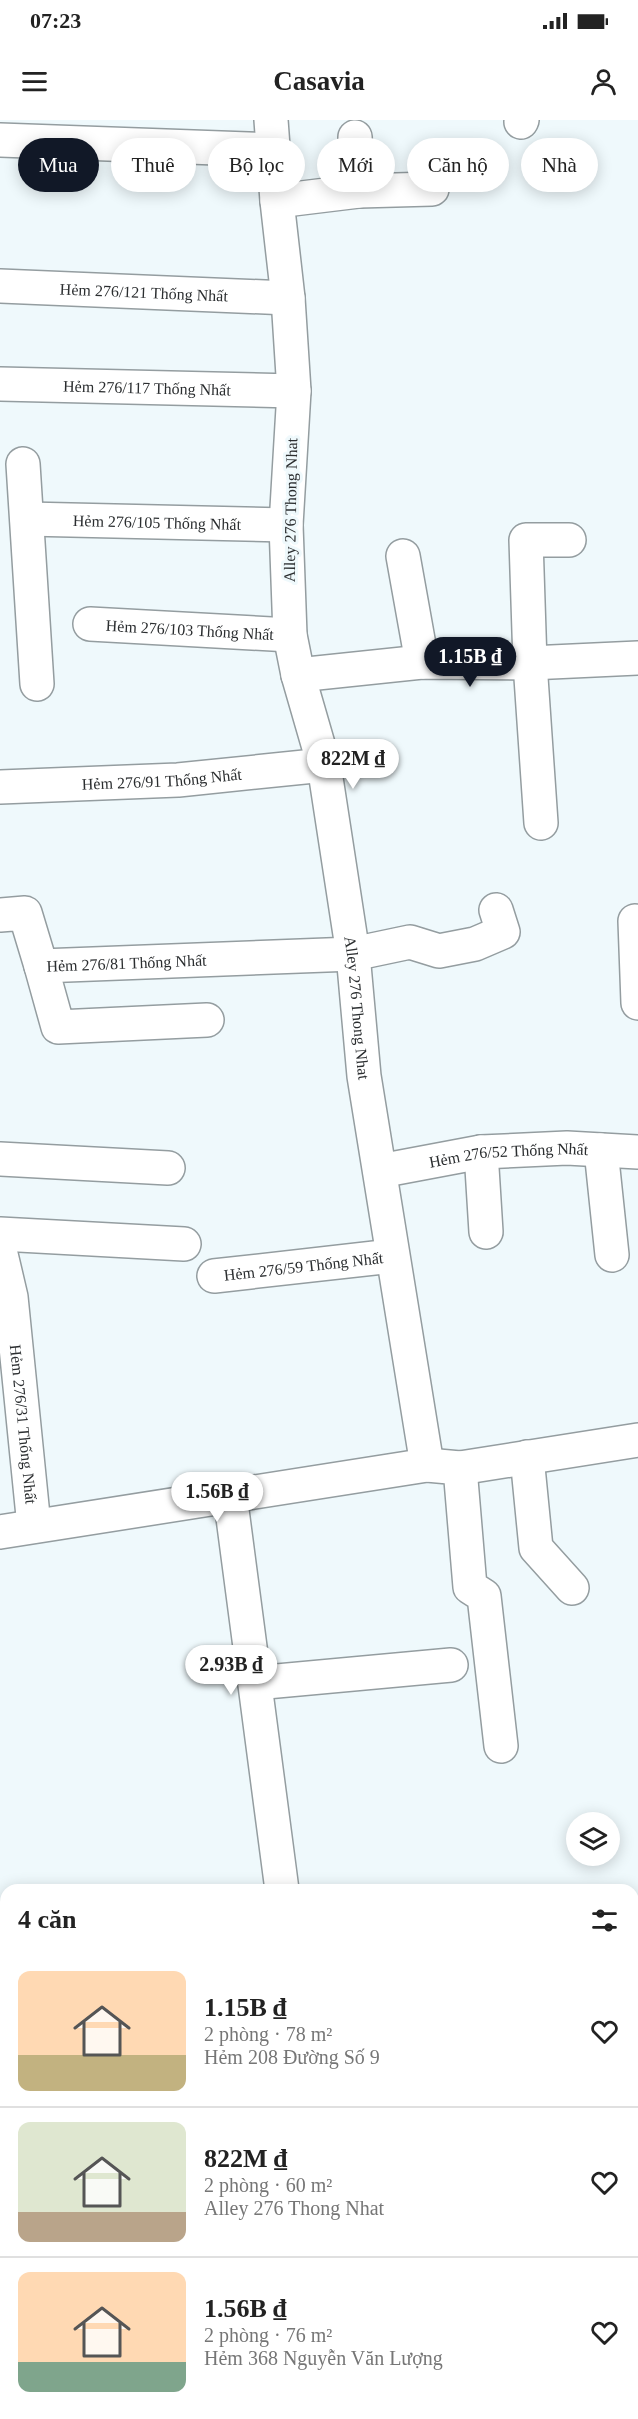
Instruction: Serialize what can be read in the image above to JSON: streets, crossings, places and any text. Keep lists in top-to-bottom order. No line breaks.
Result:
{"streets":{"street":["Hẻm 276/121 Thống Nhất","Hẻm 276/117 Thống Nhất","Alley 276 Thong Nhat","Hẻm 276/105 Thống Nhất","Hẻm 276/103 Thống Nhất","Hẻm 276/91 Thống Nhất","Hẻm 276/81 Thống Nhất","Hẻm 276/52 Thống Nhất","Hẻm 276/59 Thống Nhất","Hẻm 276/31 Thống Nhất"]},"crossings":[["Hẻm 276/121 Thống Nhất","Alley 276 Thong Nhat"],["Hẻm 276/117 Thống Nhất","Alley 276 Thong Nhat"],["Alley 276 Thong Nhat","Hẻm 276/105 Thống Nhất"],["Alley 276 Thong Nhat","Hẻm 276/103 Thống Nhất"],["Alley 276 Thong Nhat","Hẻm 276/91 Thống Nhất"],["Alley 276 Thong Nhat","Hẻm 276/81 Thống Nhất"],["Alley 276 Thong Nhat","Hẻm 276/52 Thống Nhất"],["Alley 276 Thong Nhat","Hẻm 276/59 Thống Nhất"]],"page":{"status":"07:23","header":"Casavia","chip":["Mua","Thuê","Bộ lọc","Mới","Căn hộ","Nhà"],"price":["1.15B ₫","822M ₫","1.56B ₫","2.93B ₫"],"heading":"4 căn","list":[{"name":"1.15B ₫","note":"2 phòng · 78 m² · Hẻm 208 Đường Số 9"},{"name":"822M ₫","note":"2 phòng · 60 m² · Alley 276 Thong Nhat"},{"name":"1.56B ₫","note":"2 phòng · 76 m² · Hẻm 368 Nguyễn Văn Lượng"}]}}
